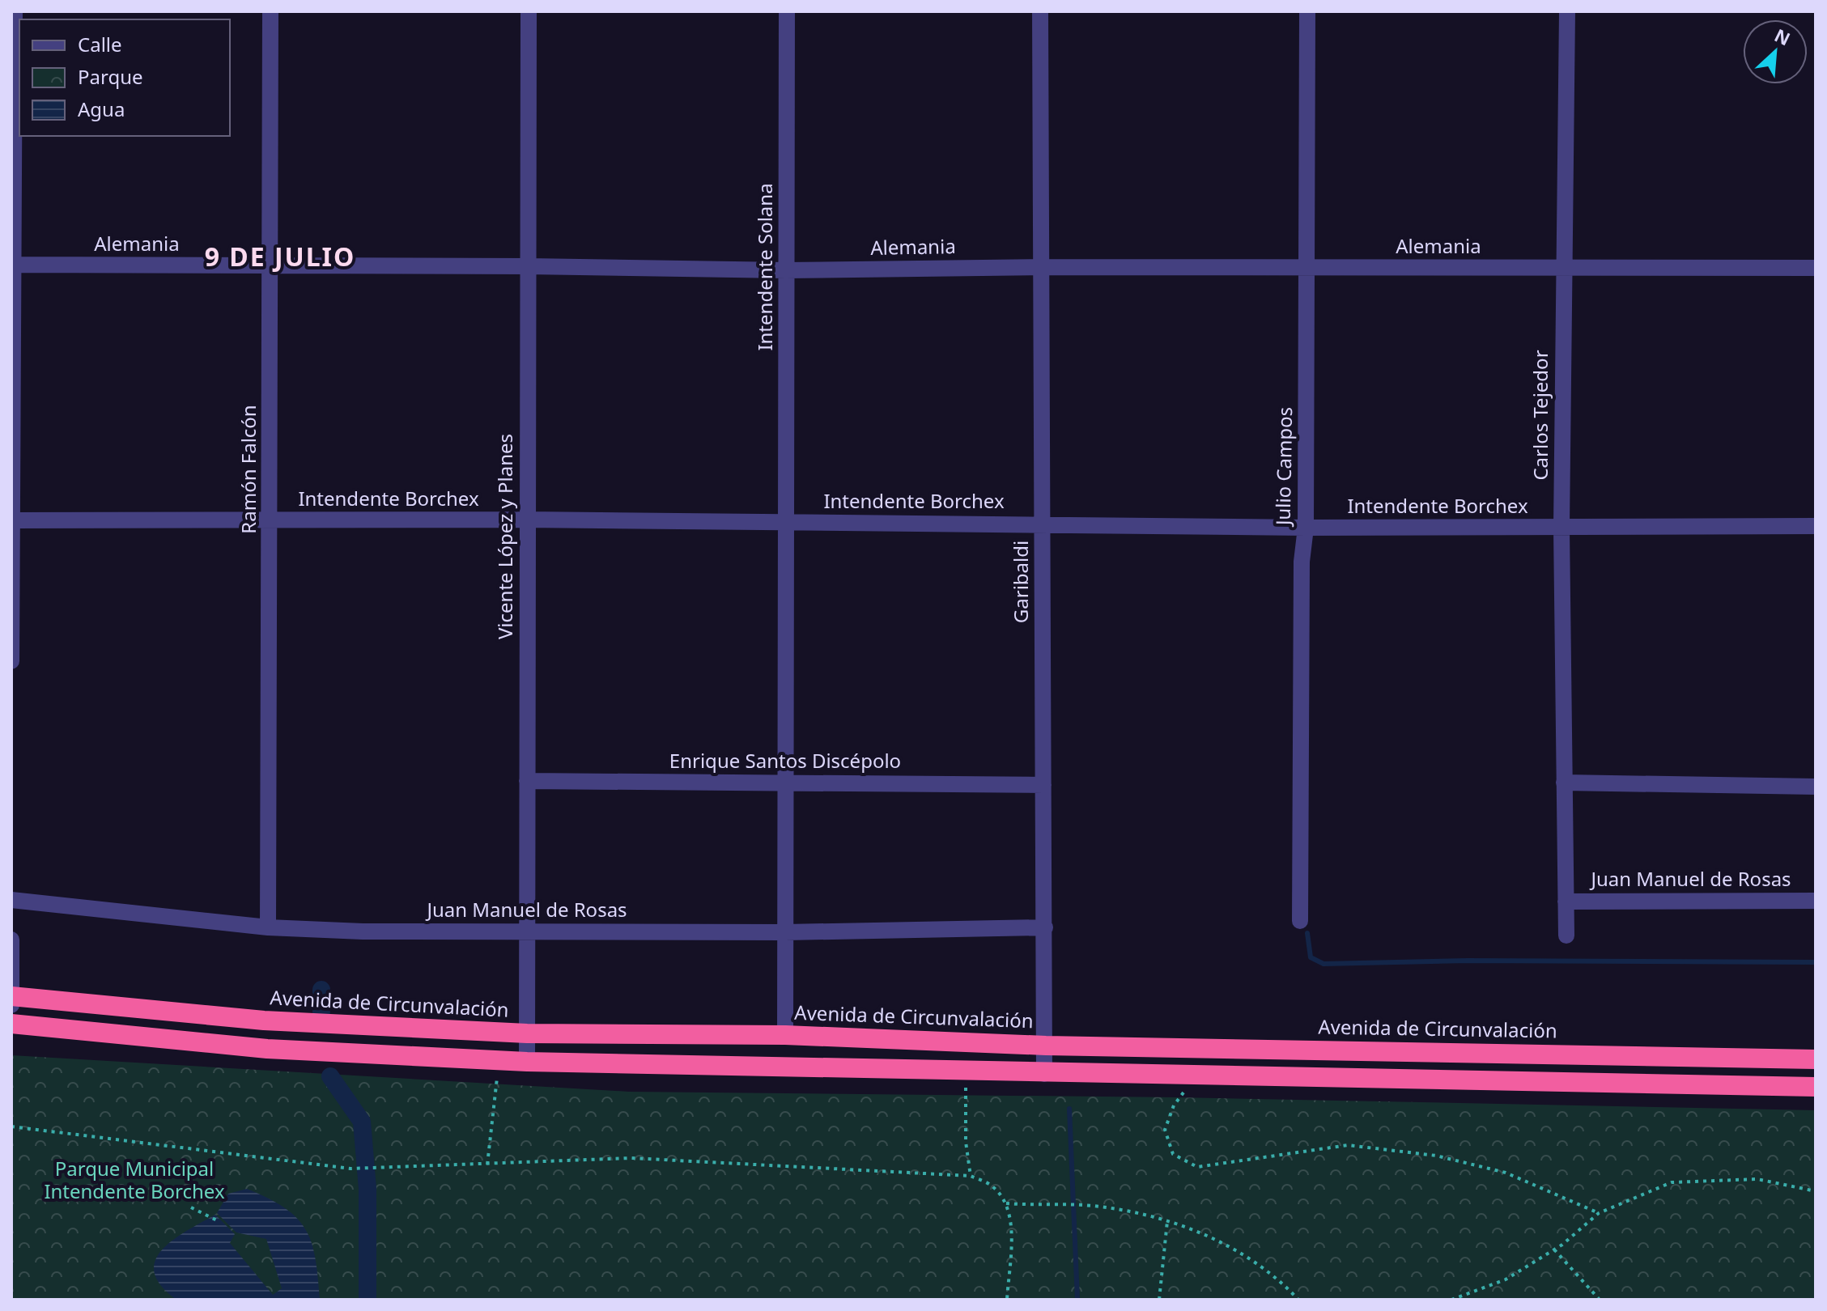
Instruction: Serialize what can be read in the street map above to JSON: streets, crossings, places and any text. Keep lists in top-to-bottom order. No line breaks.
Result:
{"streets":{"highway":["Avenida de Circunvalación"],"street":["Alemania","Intendente Solana","Carlos Tejedor","Julio Campos","Ramón Falcón","Intendente Borchex","Vicente López y Planes","Garibaldi","Enrique Santos Discépolo","Juan Manuel de Rosas"]},"crossings":[["Alemania","Intendente Solana"],["Alemania","Carlos Tejedor"],["Alemania","Julio Campos"],["Alemania","Ramón Falcón"],["Alemania","Vicente López y Planes"],["Alemania","Garibaldi"],["Intendente Solana","Intendente Borchex"],["Intendente Solana","Enrique Santos Discépolo"],["Intendente Solana","Juan Manuel de Rosas"],["Intendente Solana","Avenida de Circunvalación"],["Carlos Tejedor","Intendente Borchex"],["Carlos Tejedor","Juan Manuel de Rosas"],["Julio Campos","Intendente Borchex"],["Ramón Falcón","Intendente Borchex"],["Ramón Falcón","Juan Manuel de Rosas"],["Intendente Borchex","Vicente López y Planes"],["Intendente Borchex","Garibaldi"],["Vicente López y Planes","Enrique Santos Discépolo"],["Vicente López y Planes","Juan Manuel de Rosas"],["Vicente López y Planes","Avenida de Circunvalación"],["Garibaldi","Enrique Santos Discépolo"],["Garibaldi","Juan Manuel de Rosas"],["Garibaldi","Avenida de Circunvalación"]],"districts":["9 DE JULIO"],"parks":["Parque Municipal Intendente Borchex"],"legend":["Calle","Parque","Agua"],"north":"top right"}
